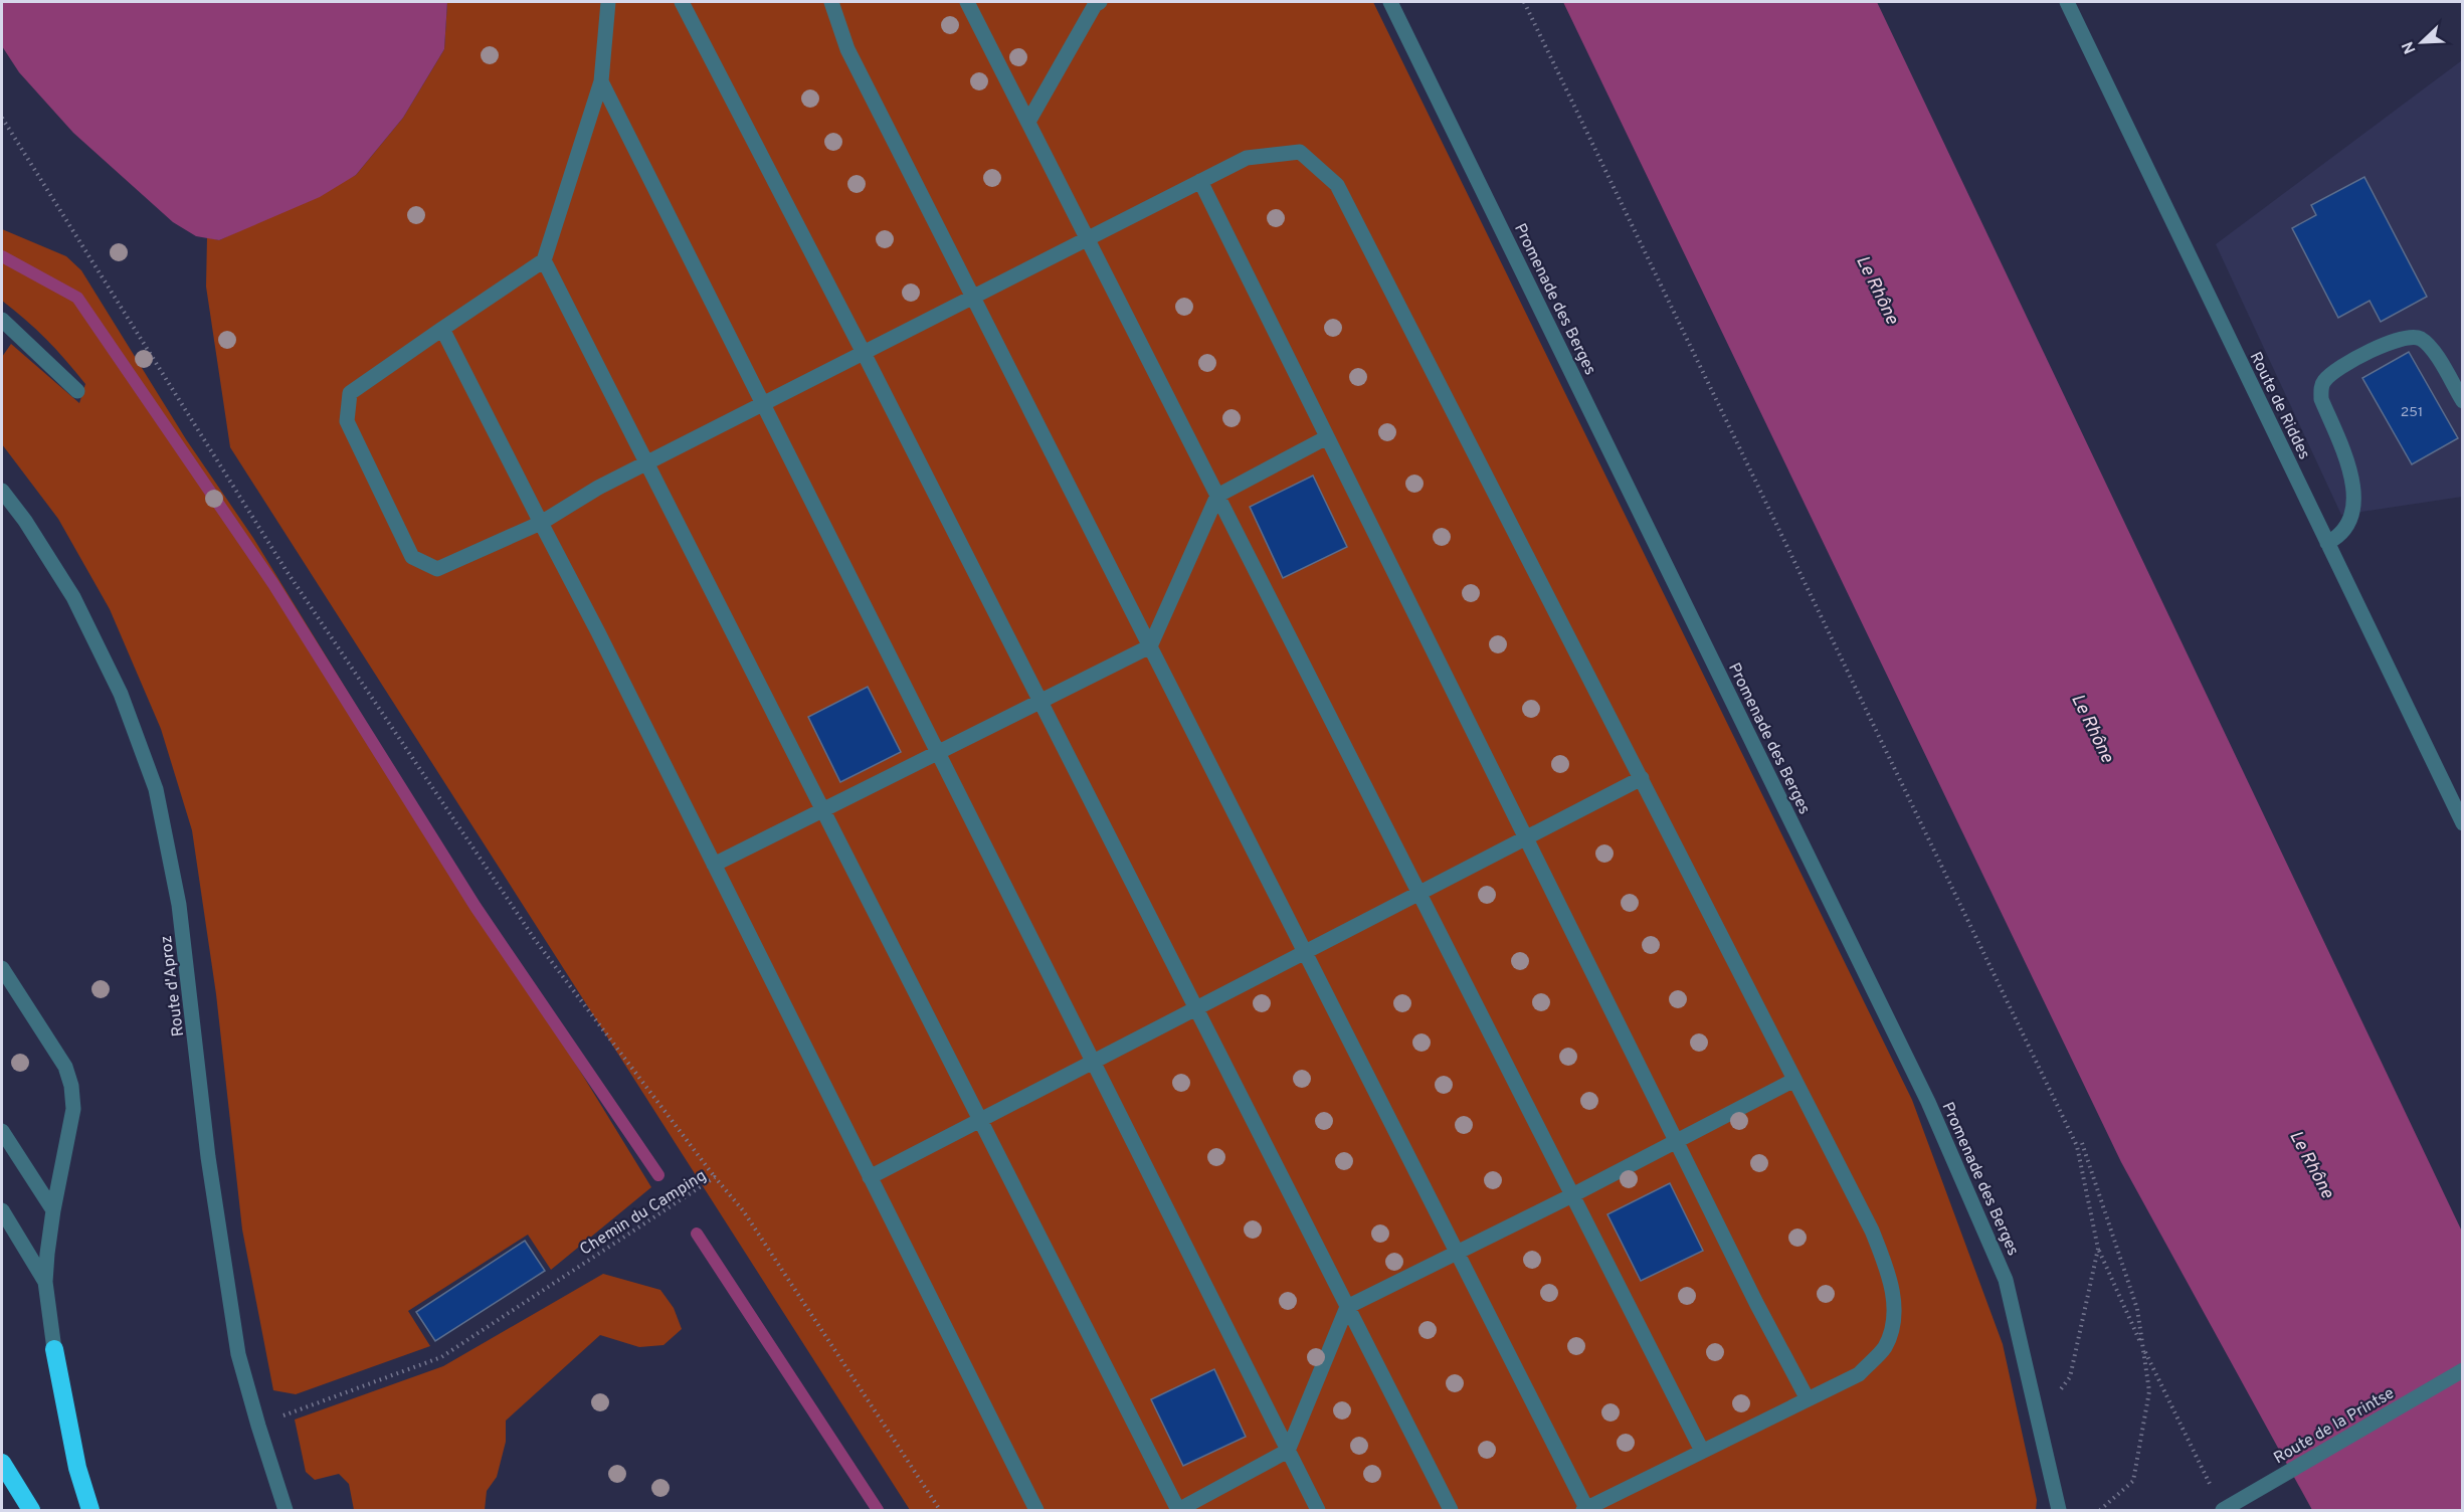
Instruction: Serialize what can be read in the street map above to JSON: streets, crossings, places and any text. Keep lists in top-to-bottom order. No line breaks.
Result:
{"streets":{"street":["Promenade des Berges","Route de Riddes","Route d'Aproz","Route de la Printse"],"path":["Chemin du Camping"]},"crossings":[["Route d'Aproz","Chemin du Camping"]],"water":["Le Rhône"],"house_numbers":["251"],"north":"bottom left"}
